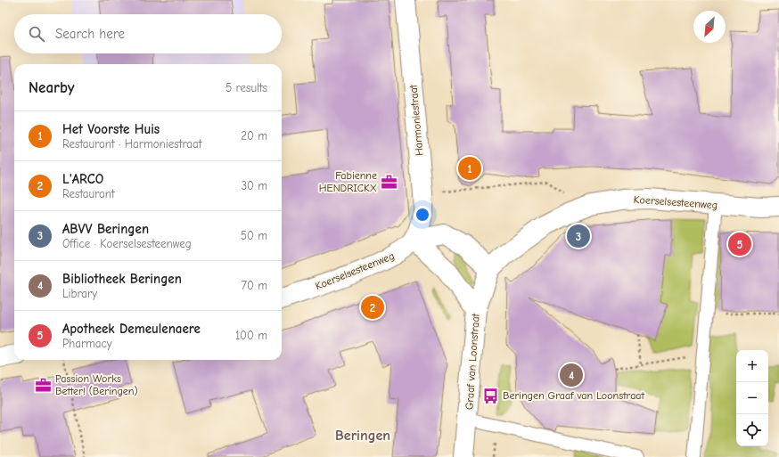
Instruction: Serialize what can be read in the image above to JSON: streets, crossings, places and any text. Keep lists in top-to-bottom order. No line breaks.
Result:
{"streets":{"street":["Harmoniestraat","Koerselsesteenweg","Graaf van Loonstraat"]},"crossings":[["Harmoniestraat","Koerselsesteenweg"],["Koerselsesteenweg","Graaf van Loonstraat"]],"districts":["Beringen"],"places":{"office":["Fabienne HENDRICKX","Passion Works Better! (Beringen)"],"bus stop":["Beringen Graaf van Loonstraat"]},"north":"bottom left","page":{"search":"Search here","heading":["Nearby","5 results"],"list":[{"mark":"1","name":"Het Voorste Huis","note":"Restaurant · Harmoniestraat","value":"20 m"},{"mark":"2","name":"L'ARCO","note":"Restaurant","value":"30 m"},{"mark":"3","name":"ABVV Beringen","note":"Office · Koerselsesteenweg","value":"50 m"},{"mark":"4","name":"Bibliotheek Beringen","note":"Library","value":"70 m"},{"mark":"5","name":"Apotheek Demeulenaere","note":"Pharmacy","value":"100 m"}],"pins":["1","3","5","2","4"],"map_buttons":["+","−"]}}
